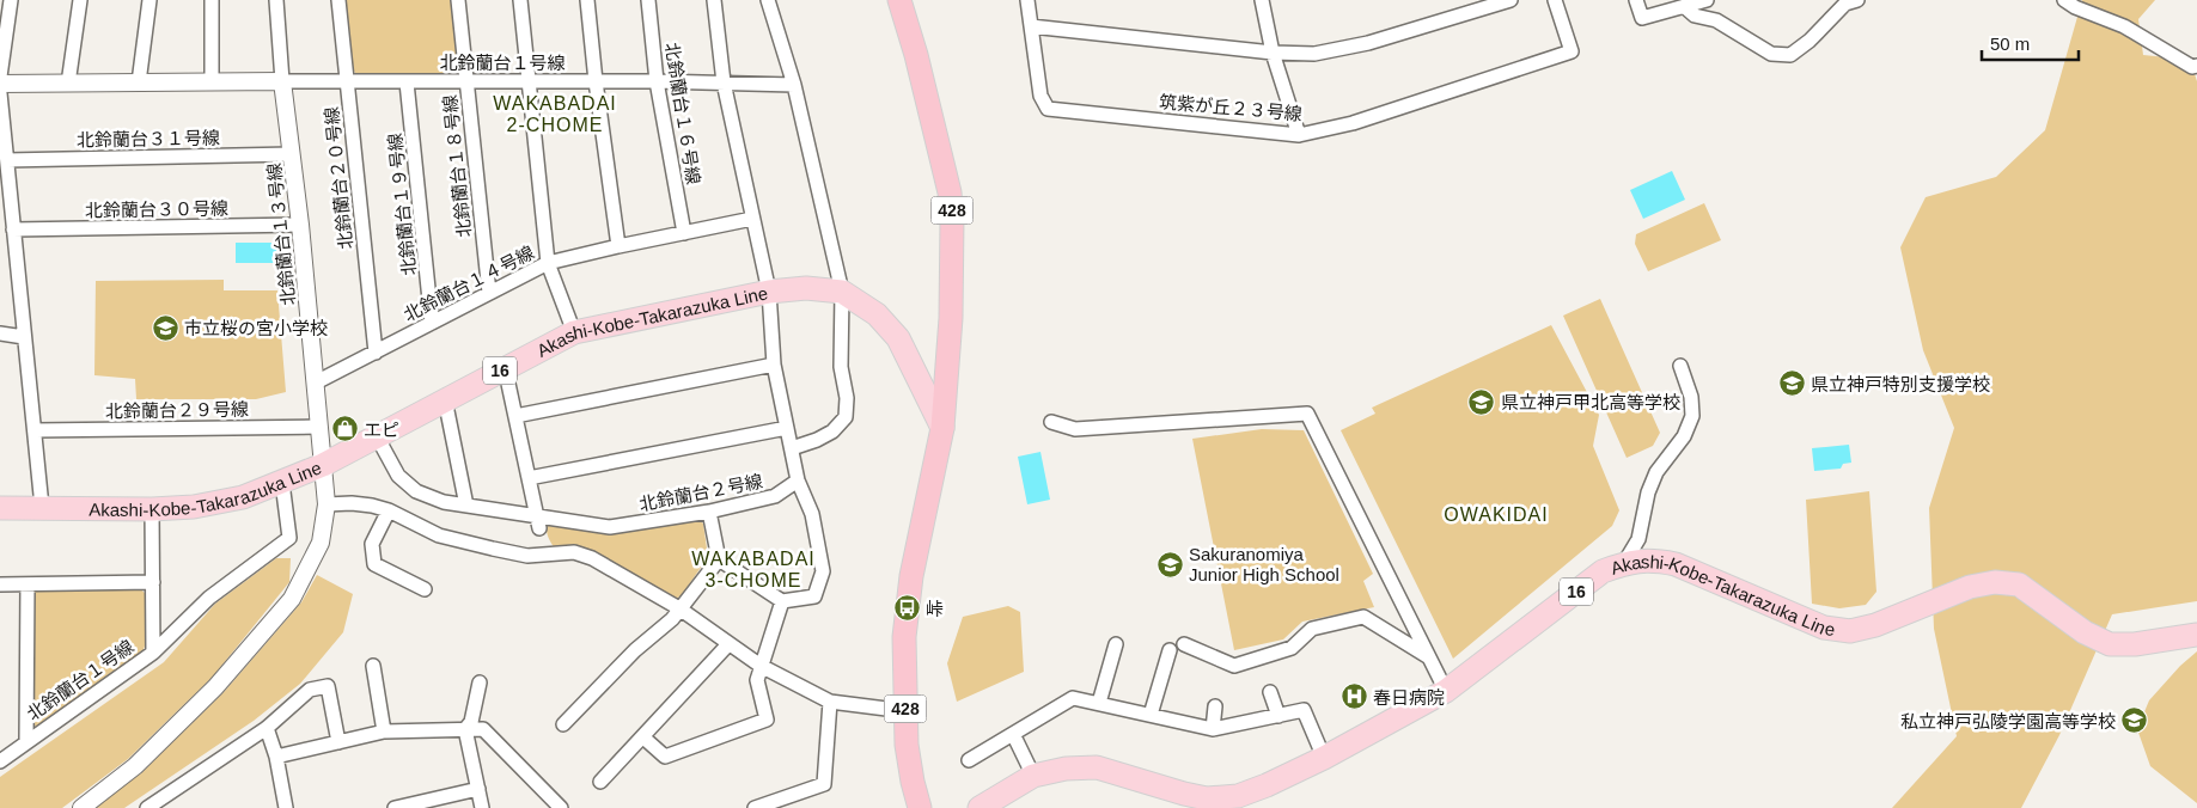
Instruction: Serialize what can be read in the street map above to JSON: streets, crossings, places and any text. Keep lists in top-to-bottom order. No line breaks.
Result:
{"streets":{"highway":["428"],"main road":["Akashi-Kobe-Takarazuka Line","16"],"street":["北鈴蘭台１号線","筑紫が丘２３号線","北鈴蘭台１６号線","北鈴蘭台３１号線","北鈴蘭台１８号線","北鈴蘭台２０号線","北鈴蘭台１９号線","北鈴蘭台３０号線","北鈴蘭台１３号線","北鈴蘭台１４号線","北鈴蘭台２９号線","北鈴蘭台２号線"]},"crossings":[["北鈴蘭台１号線","北鈴蘭台１６号線"],["北鈴蘭台１号線","北鈴蘭台１８号線"],["北鈴蘭台１号線","北鈴蘭台２０号線"],["北鈴蘭台１号線","北鈴蘭台１９号線"],["北鈴蘭台１号線","北鈴蘭台１３号線"],["北鈴蘭台１号線","Akashi-Kobe-Takarazuka Line"],["北鈴蘭台１６号線","北鈴蘭台１４号線"],["北鈴蘭台３１号線","北鈴蘭台１３号線"],["北鈴蘭台１８号線","北鈴蘭台１４号線"],["北鈴蘭台２０号線","北鈴蘭台１４号線"],["北鈴蘭台１９号線","北鈴蘭台１４号線"],["北鈴蘭台３０号線","北鈴蘭台１３号線"],["428","Akashi-Kobe-Takarazuka Line"],["北鈴蘭台１３号線","北鈴蘭台１４号線"],["北鈴蘭台１３号線","Akashi-Kobe-Takarazuka Line"],["北鈴蘭台１３号線","北鈴蘭台２９号線"],["Akashi-Kobe-Takarazuka Line","北鈴蘭台２号線"]],"districts":["WAKABADAI 2-CHOME","OWAKIDAI","WAKABADAI 3-CHOME"],"places":{"school or university":["市立桜の宮小学校","県立神戸特別支援学校","県立神戸甲北高等学校","Sakuranomiya Junior High School","私立神戸弘陵学園高等学校"],"shop":["エピ"],"bus stop":["峠"],"hospital":["春日病院"]},"scale_bar":"50 m"}
